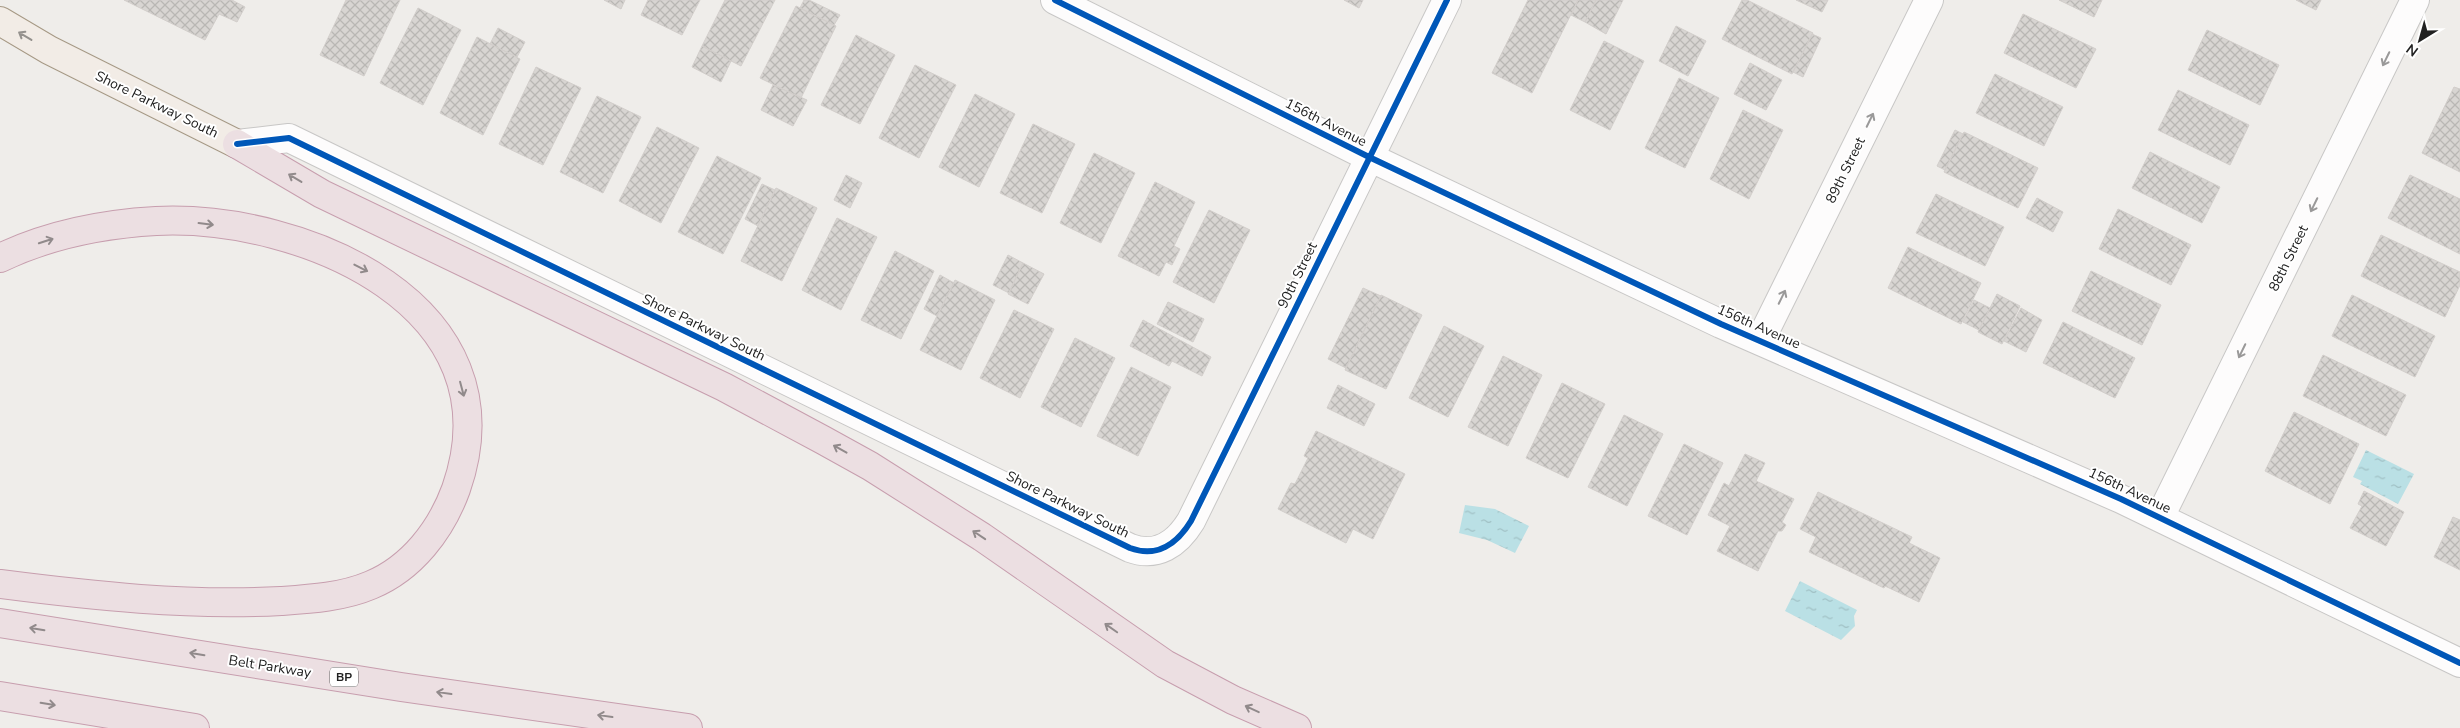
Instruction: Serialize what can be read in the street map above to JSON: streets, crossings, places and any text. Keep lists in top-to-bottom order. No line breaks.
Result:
{"streets":{"highway":["Belt Parkway","BP"],"main road":["Shore Parkway South"],"street":["156th Avenue","89th Street","88th Street","90th Street"]},"crossings":[["Shore Parkway South","90th Street"],["156th Avenue","89th Street"],["156th Avenue","88th Street"],["156th Avenue","90th Street"]],"one_way":["89th Street","88th Street","Belt Parkway"],"north":"bottom left"}
